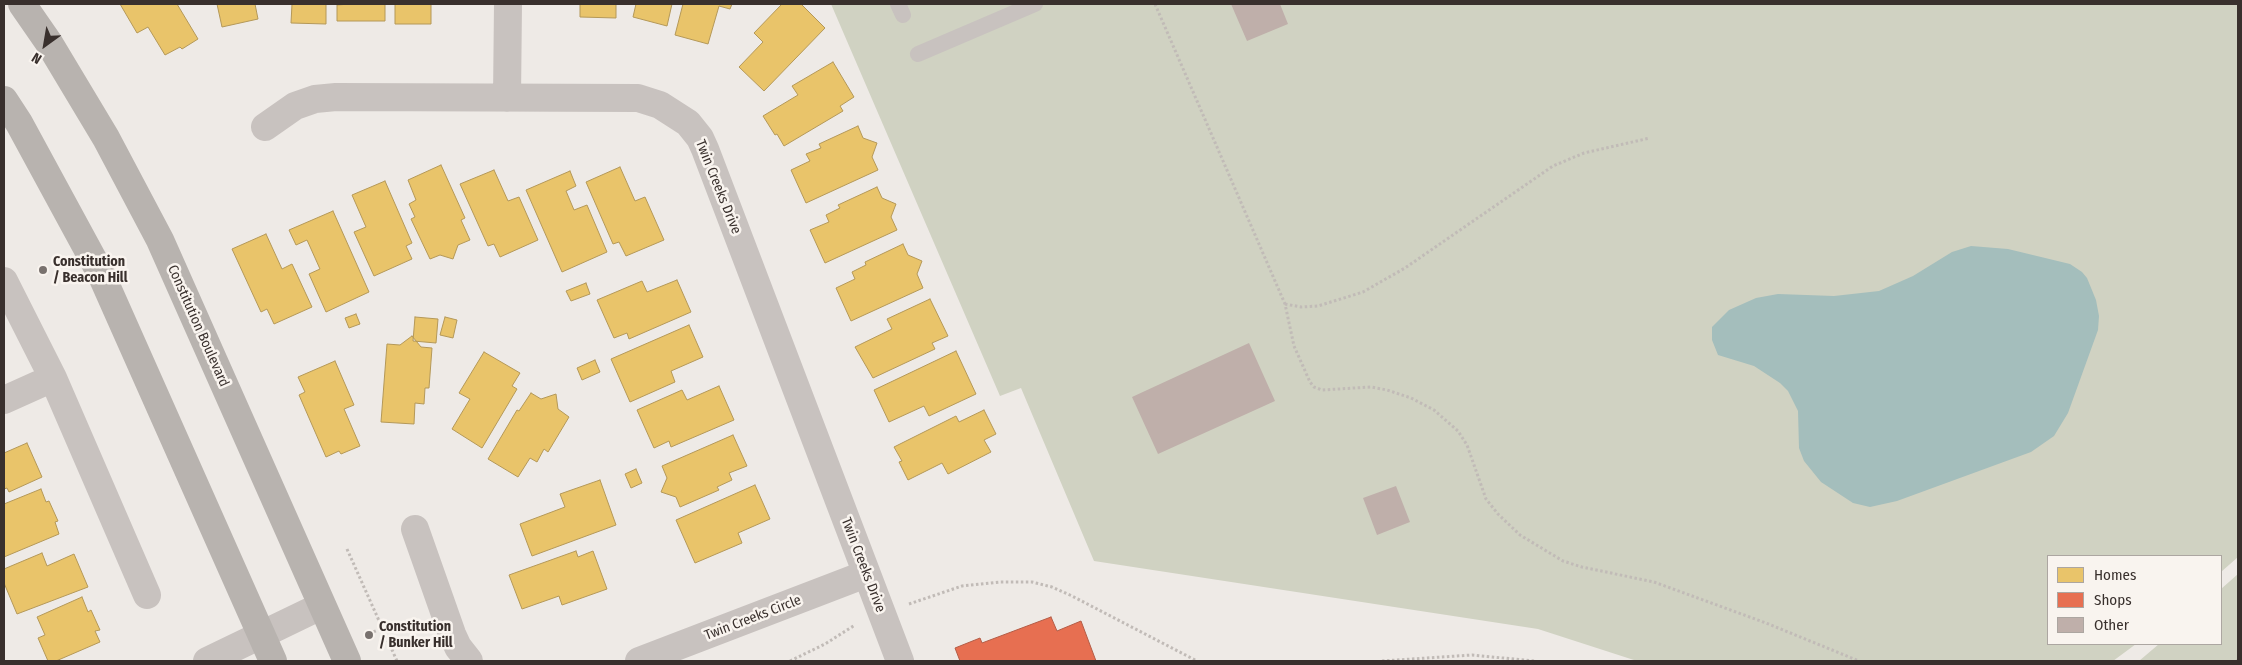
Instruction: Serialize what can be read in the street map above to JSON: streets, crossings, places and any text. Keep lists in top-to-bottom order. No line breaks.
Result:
{"streets":{"main road":["Constitution Boulevard"],"street":["Twin Creeks Drive","Twin Creeks Circle"]},"crossings":[["Twin Creeks Drive","Twin Creeks Circle"]],"places":["Constitution / Beacon Hill","Constitution / Bunker Hill"],"legend":["Homes","Shops","Other"],"north":"bottom left"}
